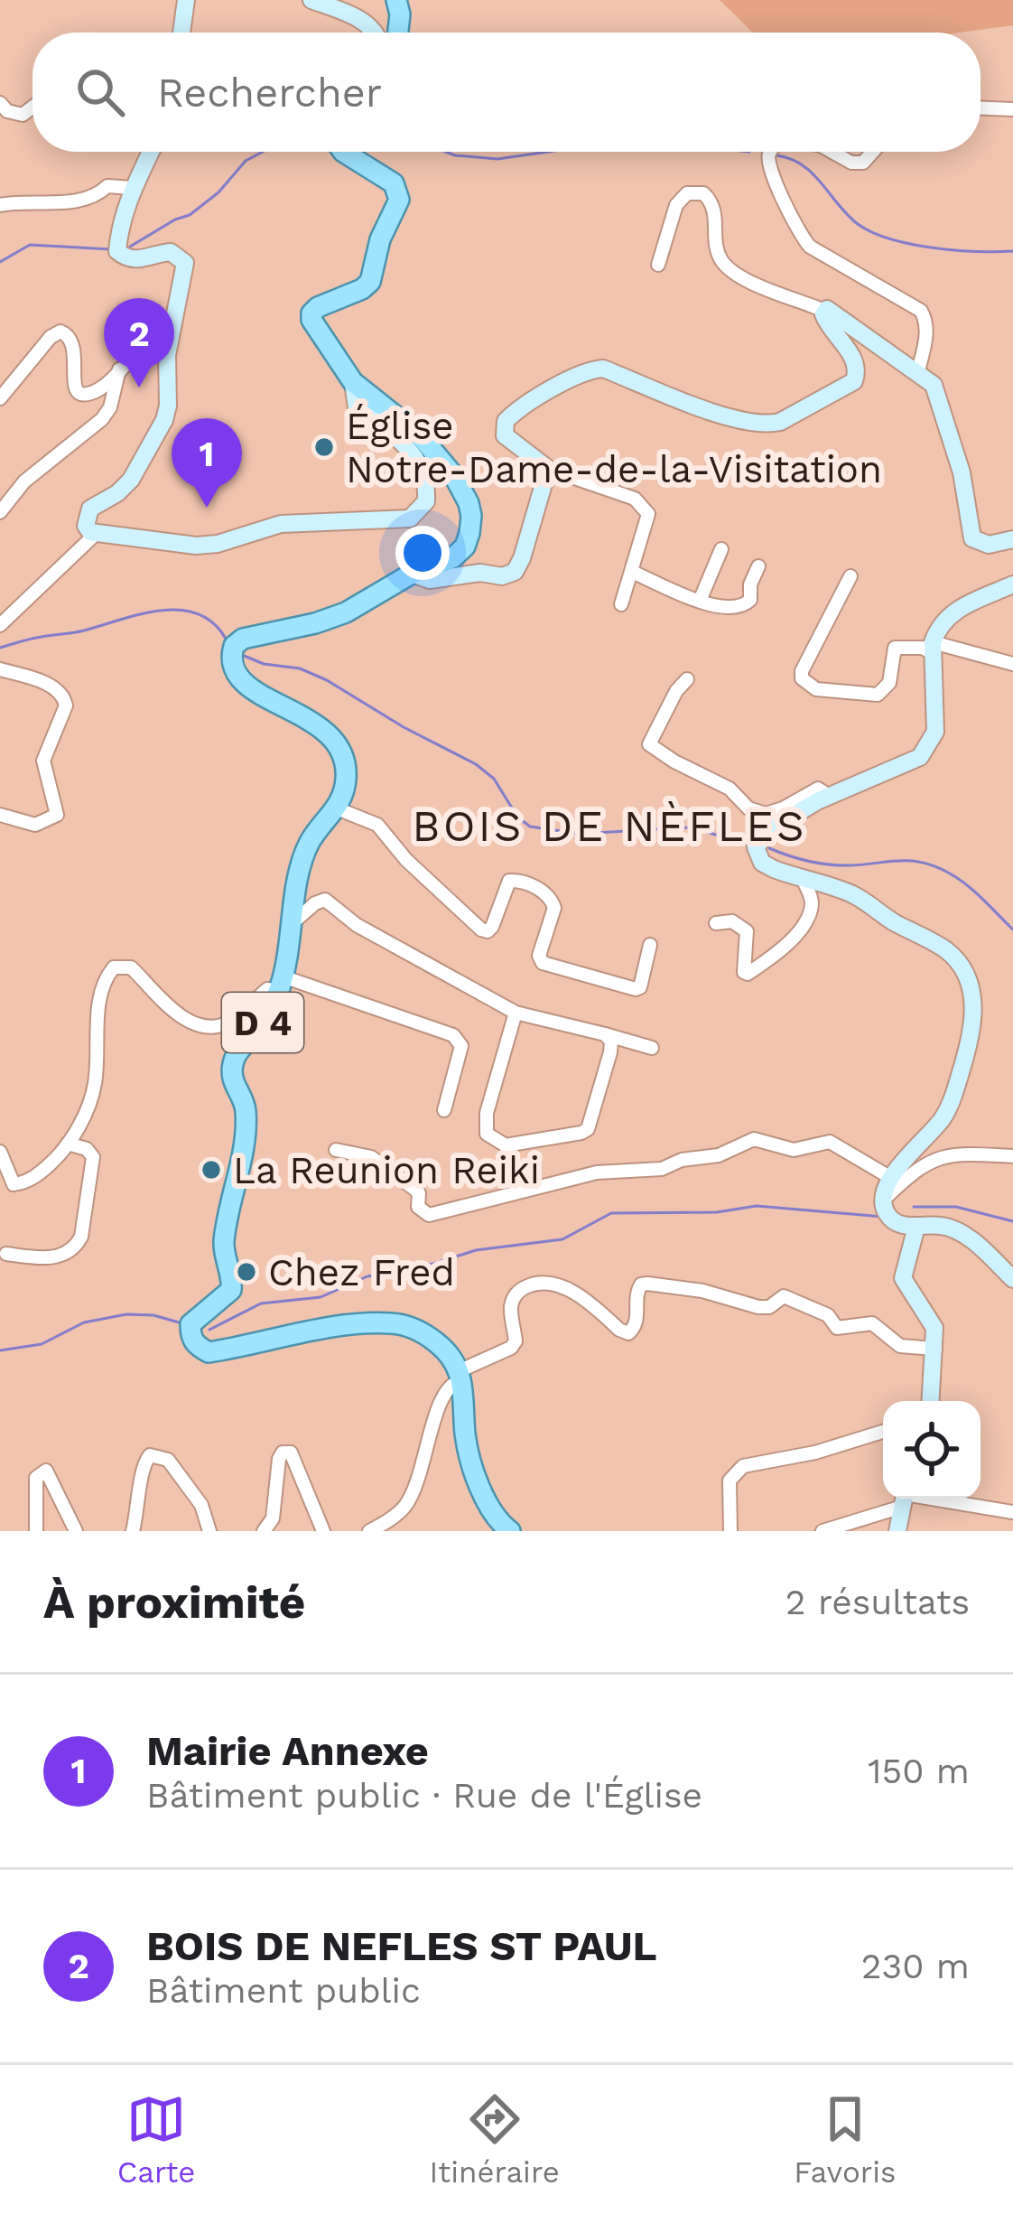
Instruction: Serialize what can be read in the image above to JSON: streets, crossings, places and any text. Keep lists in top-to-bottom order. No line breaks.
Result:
{"streets":{"main road":["D 4"]},"districts":["BOIS DE NÈFLES"],"places":["Église Notre-Dame-de-la-Visitation","La Reunion Reiki","Chez Fred"],"page":{"search":"Rechercher","pins":["2","1"],"heading":["À proximité","2 résultats"],"list":[{"mark":"1","name":"Mairie Annexe","note":"Bâtiment public · Rue de l'Église","value":"150 m"},{"mark":"2","name":"BOIS DE NEFLES ST PAUL","note":"Bâtiment public","value":"230 m"}],"nav":["Carte","Itinéraire","Favoris"]}}
